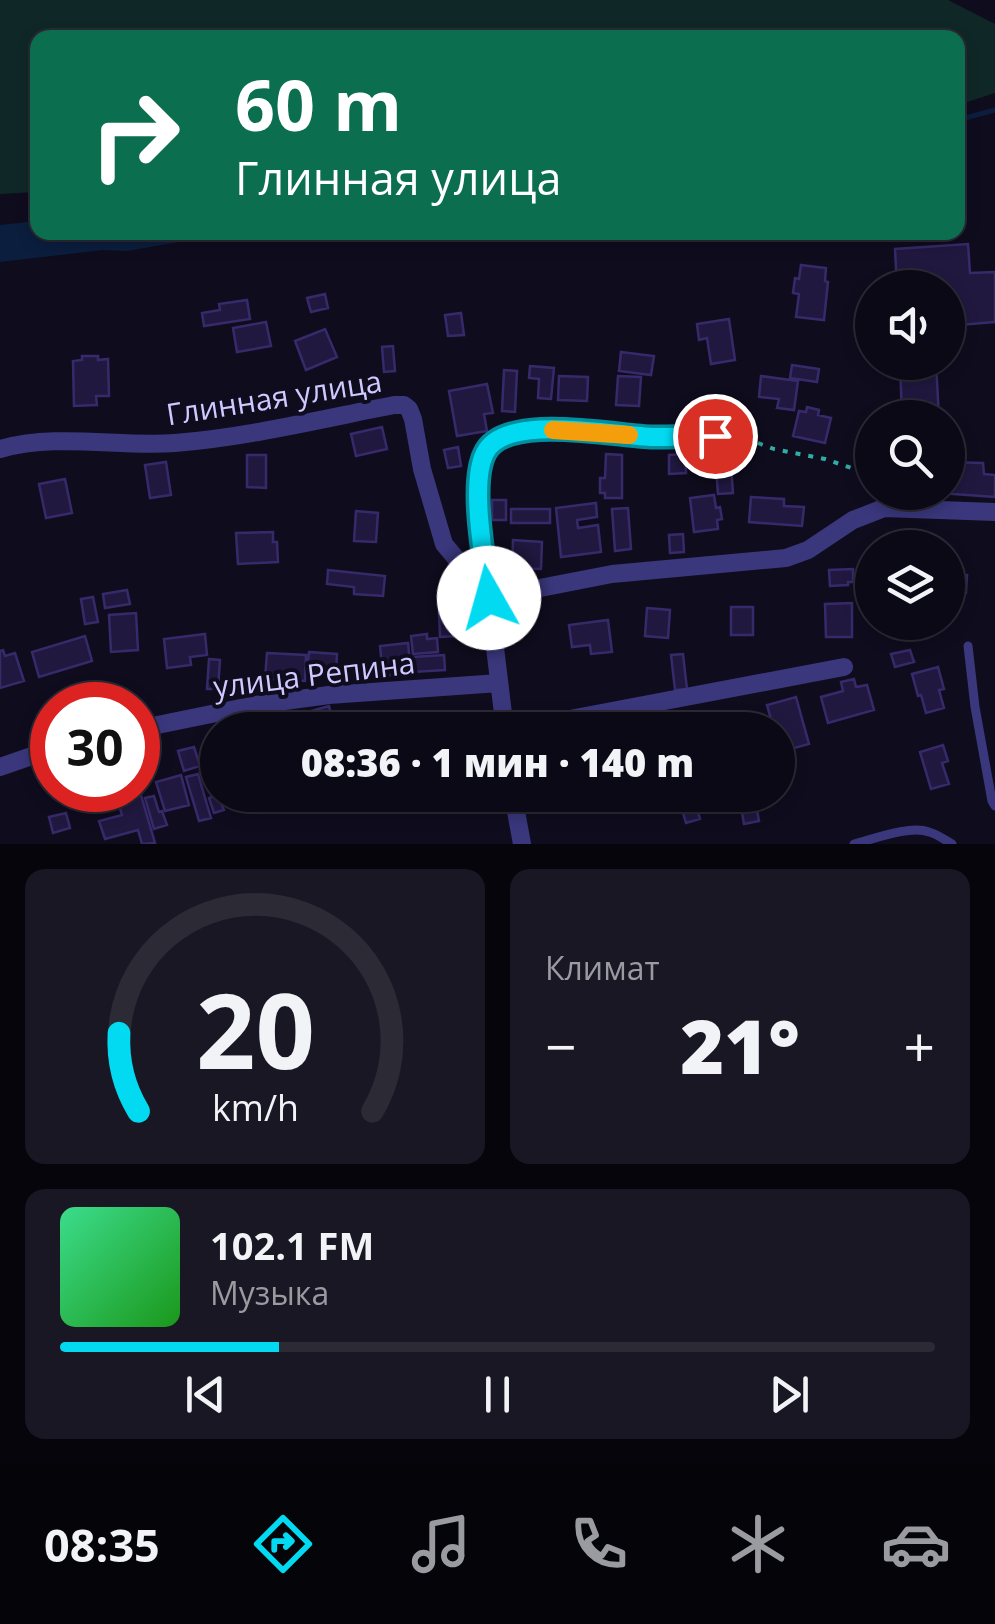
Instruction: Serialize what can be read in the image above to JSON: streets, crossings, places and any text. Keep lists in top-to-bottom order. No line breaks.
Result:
{"streets":{"street":["Глинная улица","улица Репина"]},"page":{"turn":["60 m","Глинная улица"],"limit":"30","trip":"08:36 · 1 мин · 140 m","tile":"Климат","heat":["−","21°","+"],"song":["102.1 FM","Музыка"],"tabs":"08:35","gauge":["20","km/h"]}}
